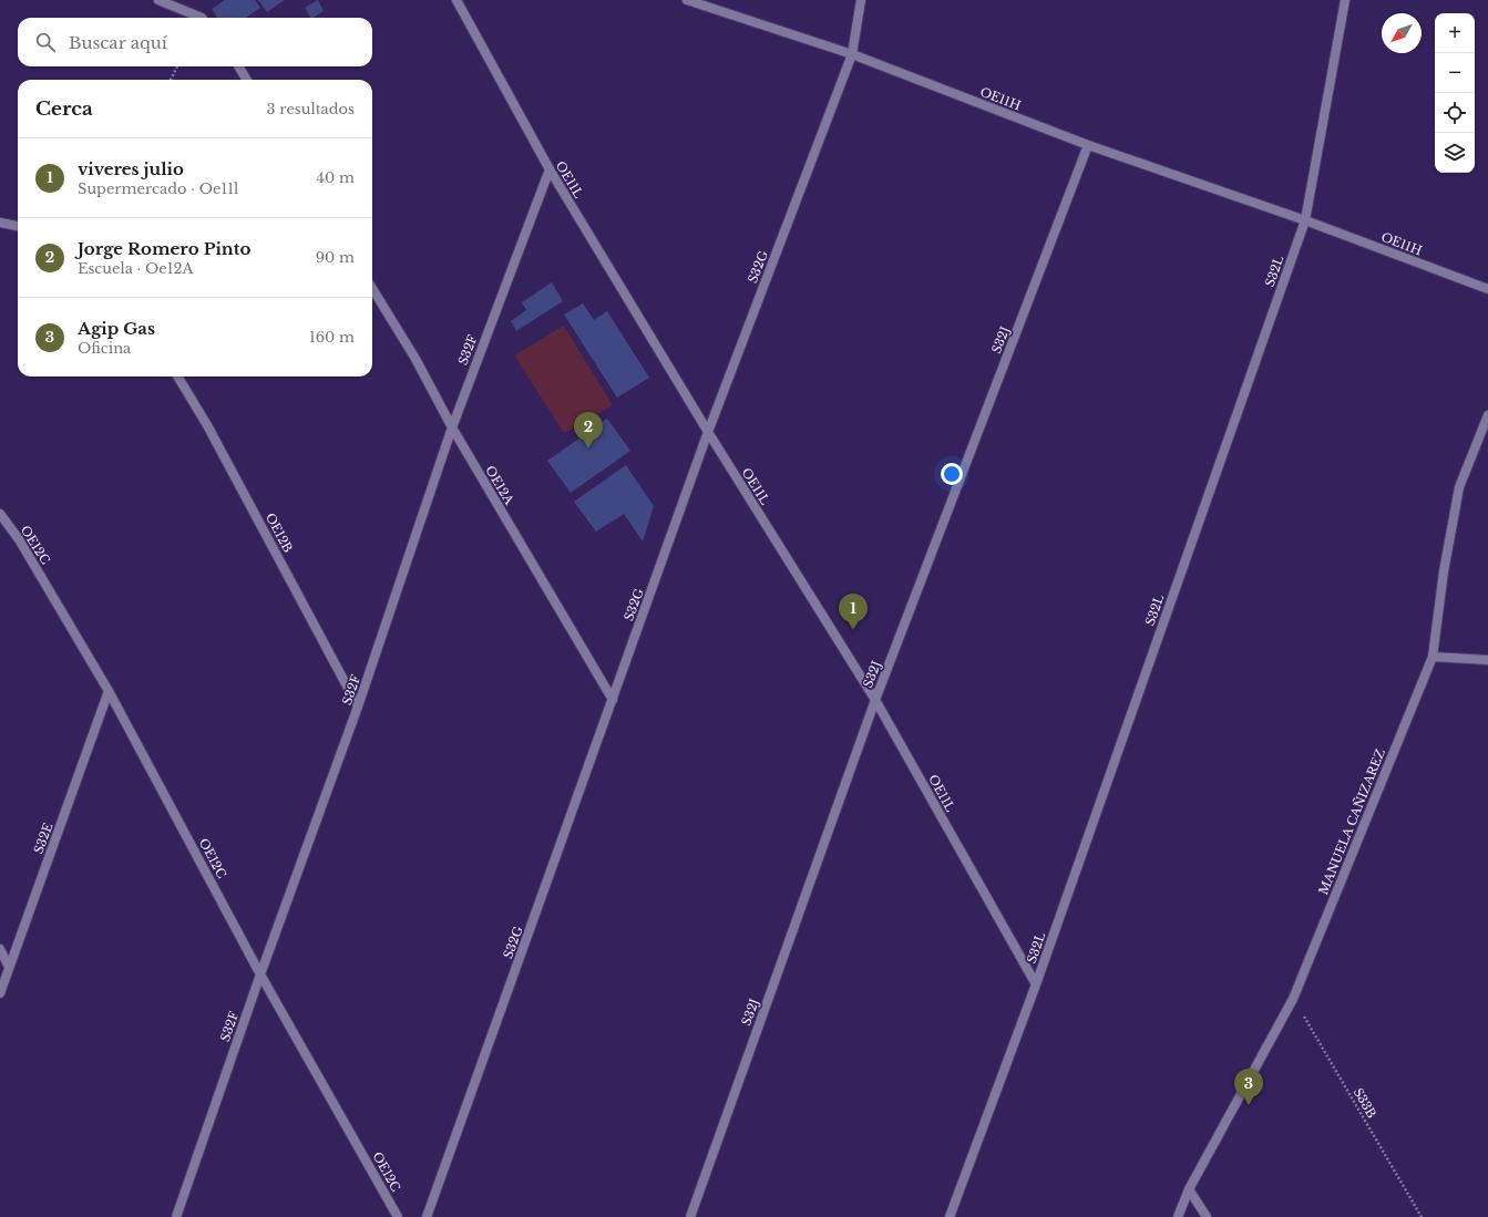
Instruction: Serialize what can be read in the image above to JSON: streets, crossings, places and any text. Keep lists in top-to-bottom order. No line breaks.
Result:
{"streets":{"street":["OE11H","OE11L","S32G","S32L","S32J","S32F","OE12A","OE12B","OE12C","MANUELA CAÑIZAREZ","S32E"],"path":["S33B"]},"crossings":[["OE11H","S32G"],["OE11H","S32L"],["OE11H","S32J"],["OE11L","S32G"],["OE11L","S32L"],["OE11L","S32J"],["OE11L","S32F"],["S32G","OE12A"],["S32F","OE12A"],["S32F","OE12B"],["S32F","OE12C"],["OE12C","S32E"],["MANUELA CAÑIZAREZ","S33B"]],"north":"bottom left","page":{"map_buttons":["+","−"],"search":"Buscar aquí","heading":["Cerca","3 resultados"],"list":[{"mark":"1","name":"viveres julio","note":"Supermercado · Oe11l","value":"40 m"},{"mark":"2","name":"Jorge Romero Pinto","note":"Escuela · Oe12A","value":"90 m"},{"mark":"3","name":"Agip Gas","note":"Oficina","value":"160 m"}],"pins":["2","1","3"]}}
